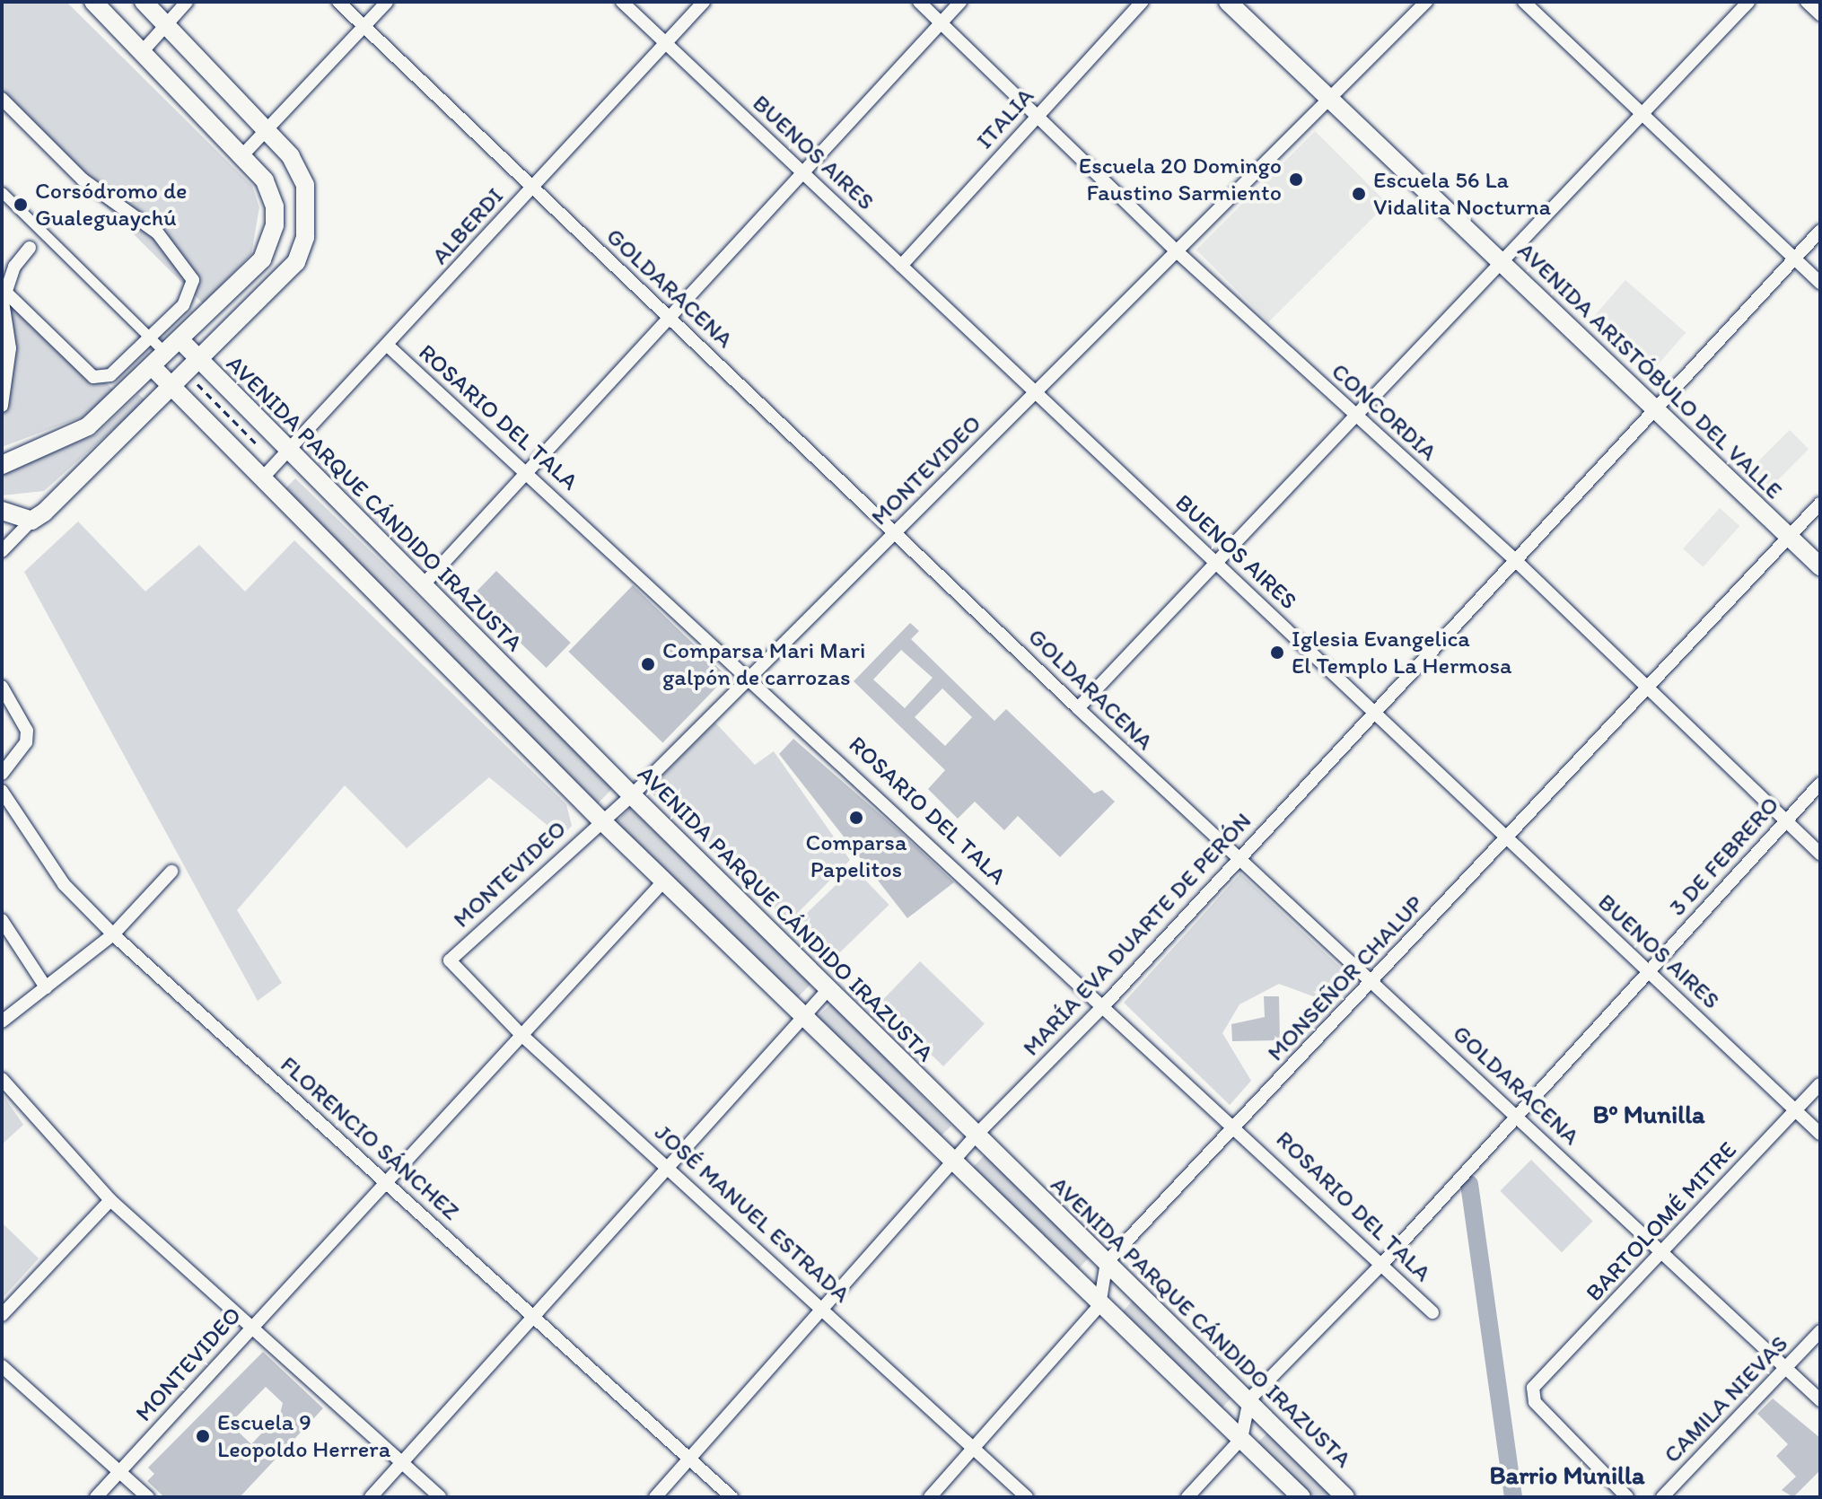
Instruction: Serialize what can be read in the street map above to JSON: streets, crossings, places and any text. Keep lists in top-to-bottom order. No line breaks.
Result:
{"streets":{"main road":["AVENIDA ARISTÓBULO DEL VALLE","AVENIDA PARQUE CÁNDIDO IRAZUSTA"],"street":["ITALIA","BUENOS AIRES","ALBERDI","GOLDARACENA","CONCORDIA","ROSARIO DEL TALA","MONTEVIDEO","3 DE FEBRERO","MARÍA EVA DUARTE DE PERÓN","MONSEÑOR CHALUP","FLORENCIO SÁNCHEZ","JOSÉ MANUEL ESTRADA","BARTOLOMÉ MITRE","CAMILA NIEVAS"]},"crossings":[["ITALIA","BUENOS AIRES"],["ITALIA","CONCORDIA"],["BUENOS AIRES","ALBERDI"],["BUENOS AIRES","MONTEVIDEO"],["BUENOS AIRES","3 DE FEBRERO"],["BUENOS AIRES","MARÍA EVA DUARTE DE PERÓN"],["BUENOS AIRES","MONSEÑOR CHALUP"],["BUENOS AIRES","BARTOLOMÉ MITRE"],["ALBERDI","GOLDARACENA"],["ALBERDI","ROSARIO DEL TALA"],["ALBERDI","AVENIDA PARQUE CÁNDIDO IRAZUSTA"],["GOLDARACENA","MONTEVIDEO"],["GOLDARACENA","3 DE FEBRERO"],["GOLDARACENA","MARÍA EVA DUARTE DE PERÓN"],["GOLDARACENA","MONSEÑOR CHALUP"],["GOLDARACENA","BARTOLOMÉ MITRE"],["GOLDARACENA","CAMILA NIEVAS"],["AVENIDA ARISTÓBULO DEL VALLE","MONTEVIDEO"],["AVENIDA ARISTÓBULO DEL VALLE","MARÍA EVA DUARTE DE PERÓN"],["AVENIDA ARISTÓBULO DEL VALLE","MONSEÑOR CHALUP"],["CONCORDIA","MONTEVIDEO"],["CONCORDIA","3 DE FEBRERO"],["CONCORDIA","MARÍA EVA DUARTE DE PERÓN"],["CONCORDIA","MONSEÑOR CHALUP"],["ROSARIO DEL TALA","MONTEVIDEO"],["ROSARIO DEL TALA","3 DE FEBRERO"],["ROSARIO DEL TALA","MARÍA EVA DUARTE DE PERÓN"],["ROSARIO DEL TALA","MONSEÑOR CHALUP"],["MONTEVIDEO","AVENIDA PARQUE CÁNDIDO IRAZUSTA"],["MONTEVIDEO","FLORENCIO SÁNCHEZ"],["MONTEVIDEO","JOSÉ MANUEL ESTRADA"],["AVENIDA PARQUE CÁNDIDO IRAZUSTA","3 DE FEBRERO"],["AVENIDA PARQUE CÁNDIDO IRAZUSTA","MARÍA EVA DUARTE DE PERÓN"],["AVENIDA PARQUE CÁNDIDO IRAZUSTA","MONSEÑOR CHALUP"],["MARÍA EVA DUARTE DE PERÓN","FLORENCIO SÁNCHEZ"],["MARÍA EVA DUARTE DE PERÓN","JOSÉ MANUEL ESTRADA"]],"districts":["Bº Munilla","Barrio Munilla"],"places":["Escuela 20 Domingo Faustino Sarmiento","Escuela 56 La Vidalita Nocturna","Corsódromo de Gualeguaychú","Iglesia Evangelica El Templo La Hermosa","Comparsa Mari Mari galpón de carrozas","Comparsa Papelitos","Escuela 9 Leopoldo Herrera"]}
